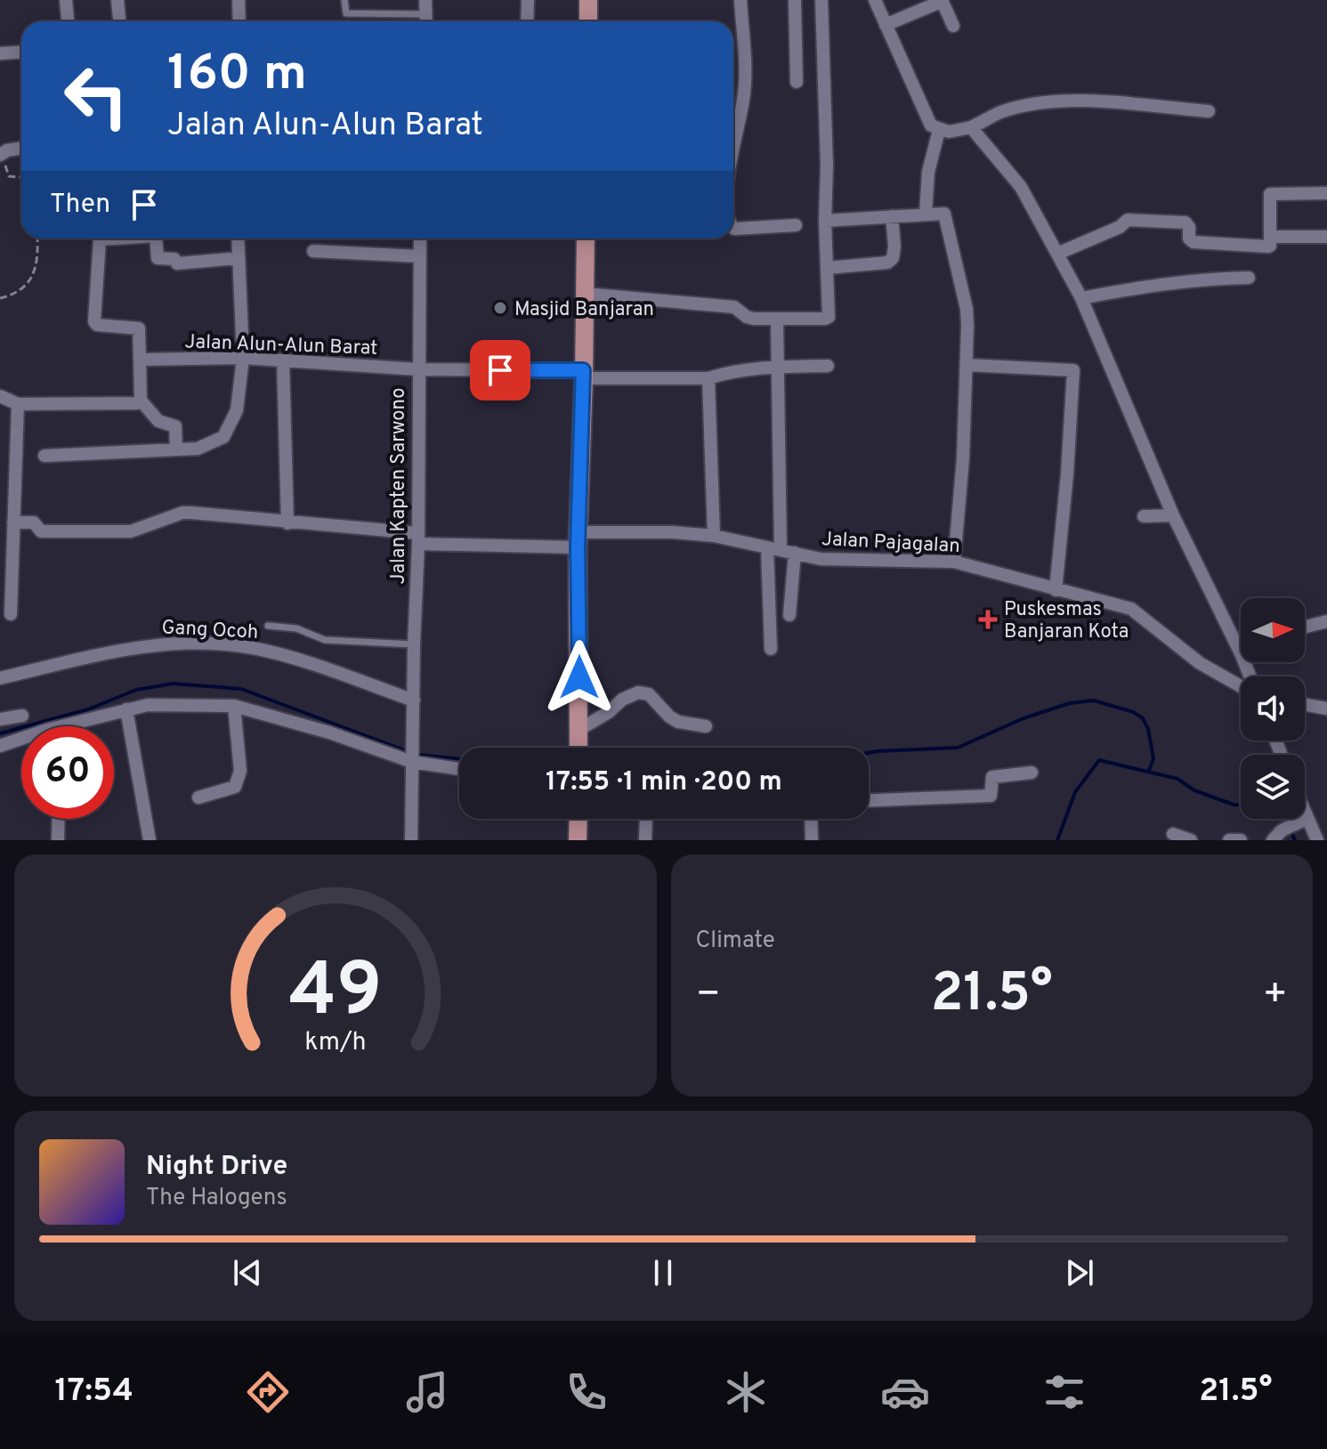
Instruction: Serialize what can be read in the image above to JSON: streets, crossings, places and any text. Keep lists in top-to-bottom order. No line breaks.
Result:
{"streets":{"street":["Jalan Alun-Alun Barat","Jalan Kapten Sarwono","Jalan Pajagalan","Gang Ocoh"]},"crossings":[["Jalan Alun-Alun Barat","Jalan Kapten Sarwono"],["Jalan Kapten Sarwono","Jalan Pajagalan"],["Jalan Kapten Sarwono","Gang Ocoh"]],"places":{"other":["Masjid Banjaran"],"health":["Puskesmas Banjaran Kota"]},"north":"right","page":{"turn":["160 m","Jalan Alun-Alun Barat"],"then":"Then","limit":"60","trip":"17:55 · 1 min · 200 m","tile":"Climate","heat":["−","21.5°","+"],"song":["Night Drive","The Halogens"],"tabs":["17:54","21.5°"],"gauge":["49","km/h"]}}
